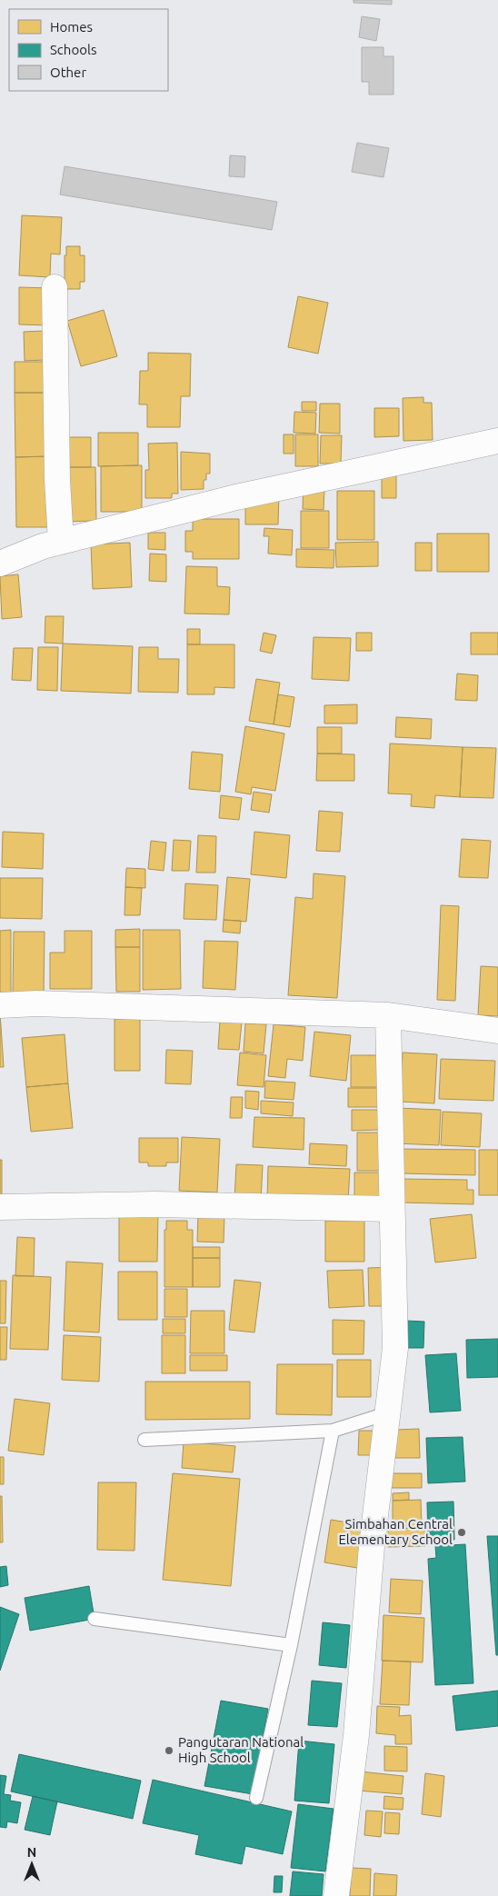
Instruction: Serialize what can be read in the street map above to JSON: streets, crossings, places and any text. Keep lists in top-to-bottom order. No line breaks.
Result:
{"places":["Simbahan Central Elementary School","Pangutaran National High School"],"legend":["Homes","Schools","Other"],"north":"top"}
